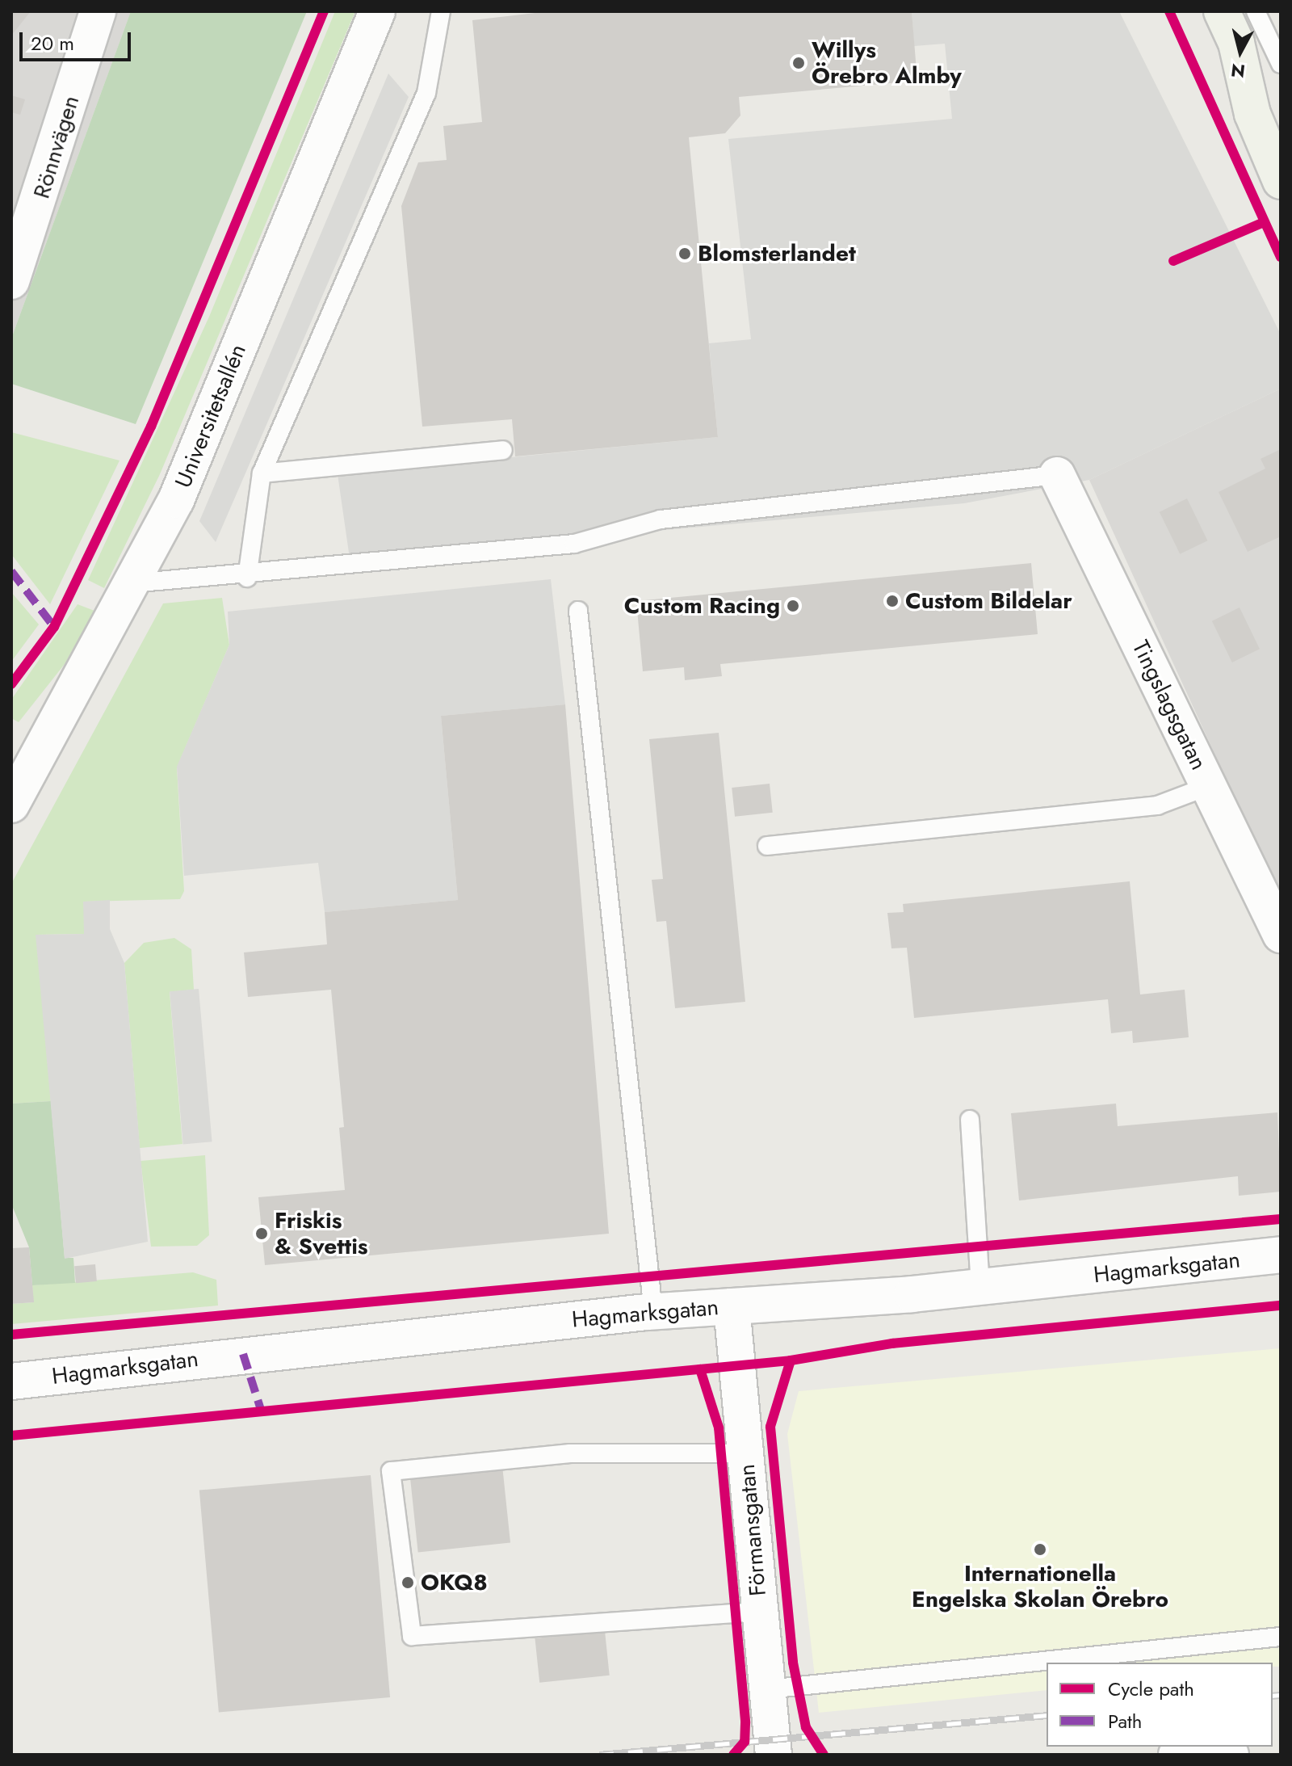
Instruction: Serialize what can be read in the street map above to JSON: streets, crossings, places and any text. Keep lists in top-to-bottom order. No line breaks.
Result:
{"streets":{"street":["Rönnvägen","Universitetsallén","Tingslagsgatan","Hagmarksgatan","Förmansgatan"]},"crossings":[["Hagmarksgatan","Förmansgatan"]],"places":["Willys Örebro Almby","Blomsterlandet","Custom Bildelar","Custom Racing","Friskis & Svettis","Internationella Engelska Skolan Örebro","OKQ8"],"legend":["Cycle path","Path"],"scale_bar":"20 m","north":"bottom"}
